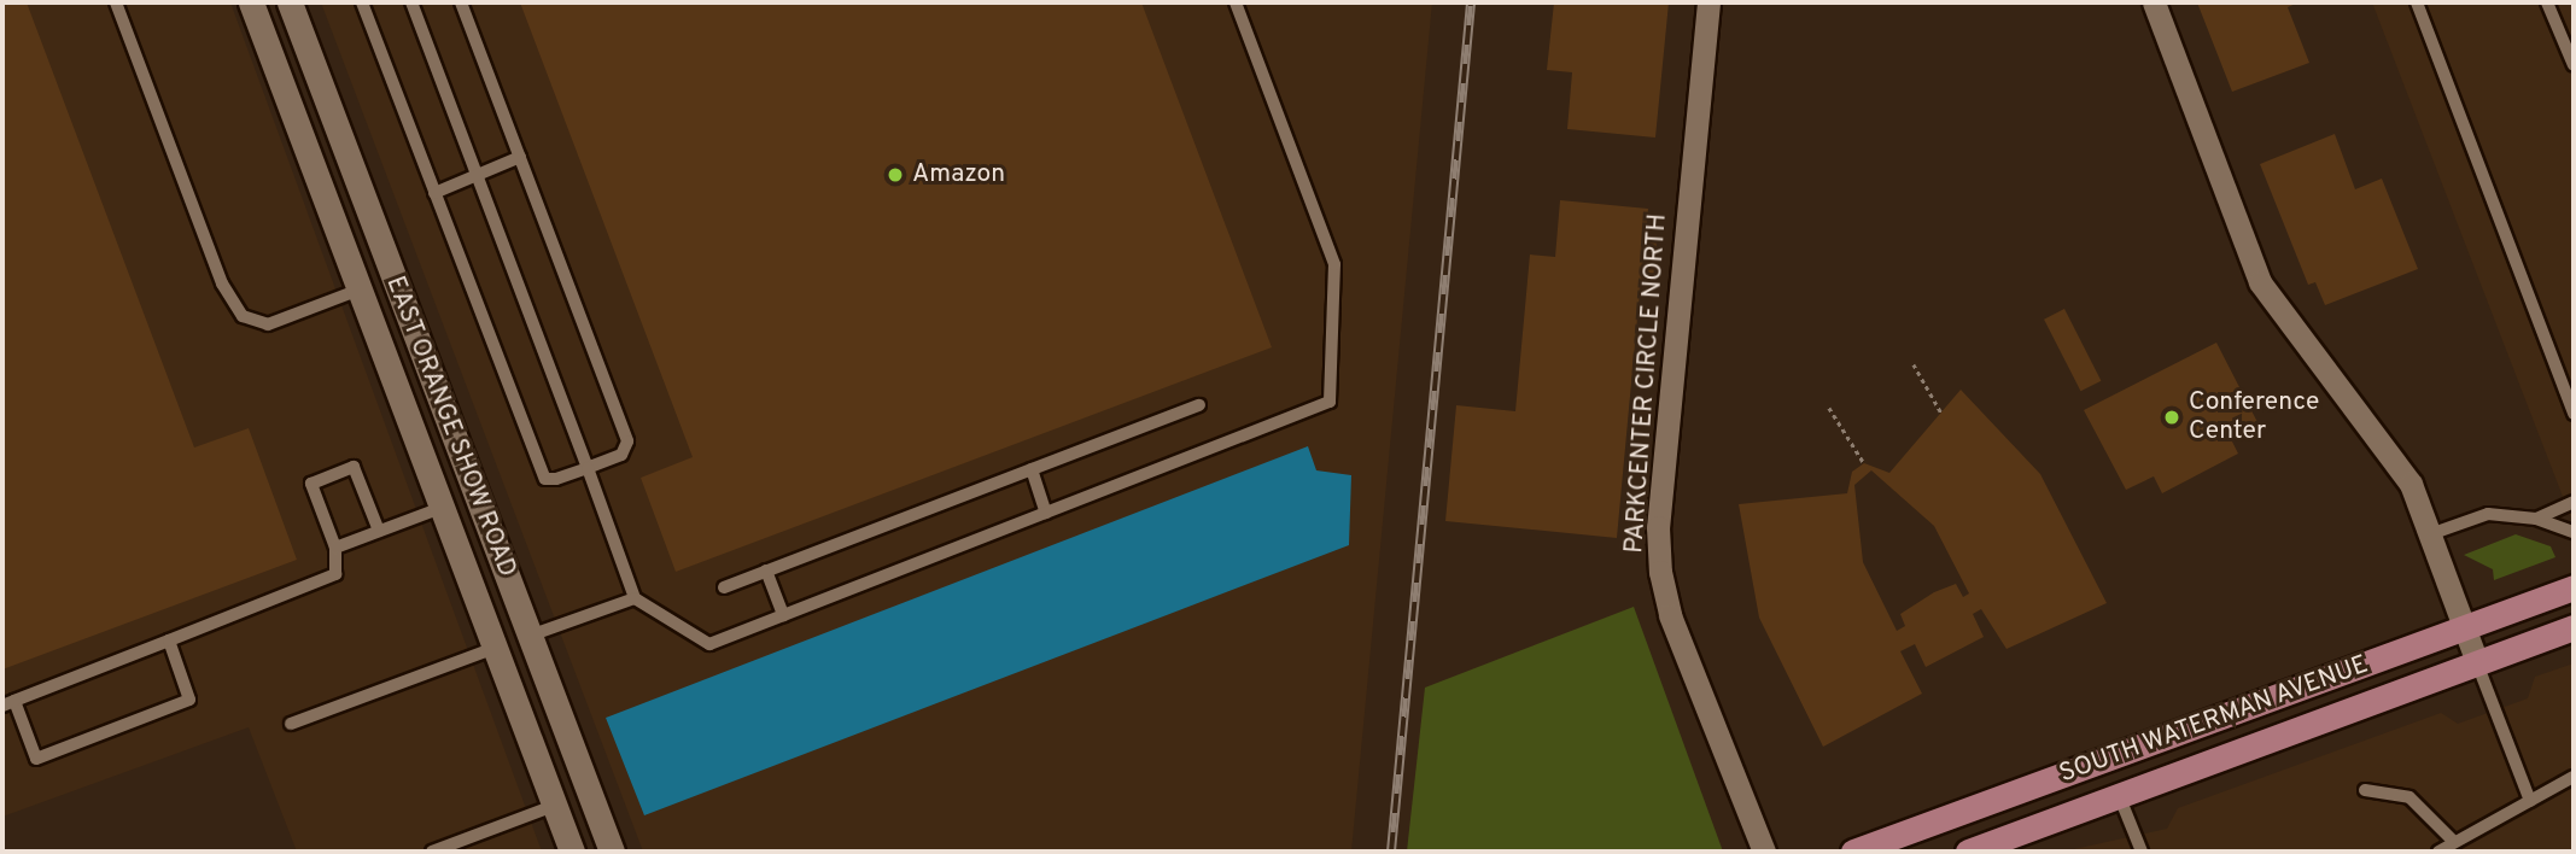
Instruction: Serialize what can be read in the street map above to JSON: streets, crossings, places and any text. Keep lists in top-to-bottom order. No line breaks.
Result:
{"streets":{"main road":["EAST ORANGE SHOW ROAD","SOUTH WATERMAN AVENUE"],"street":["PARKCENTER CIRCLE NORTH"]},"places":["Amazon","Conference Center"]}
